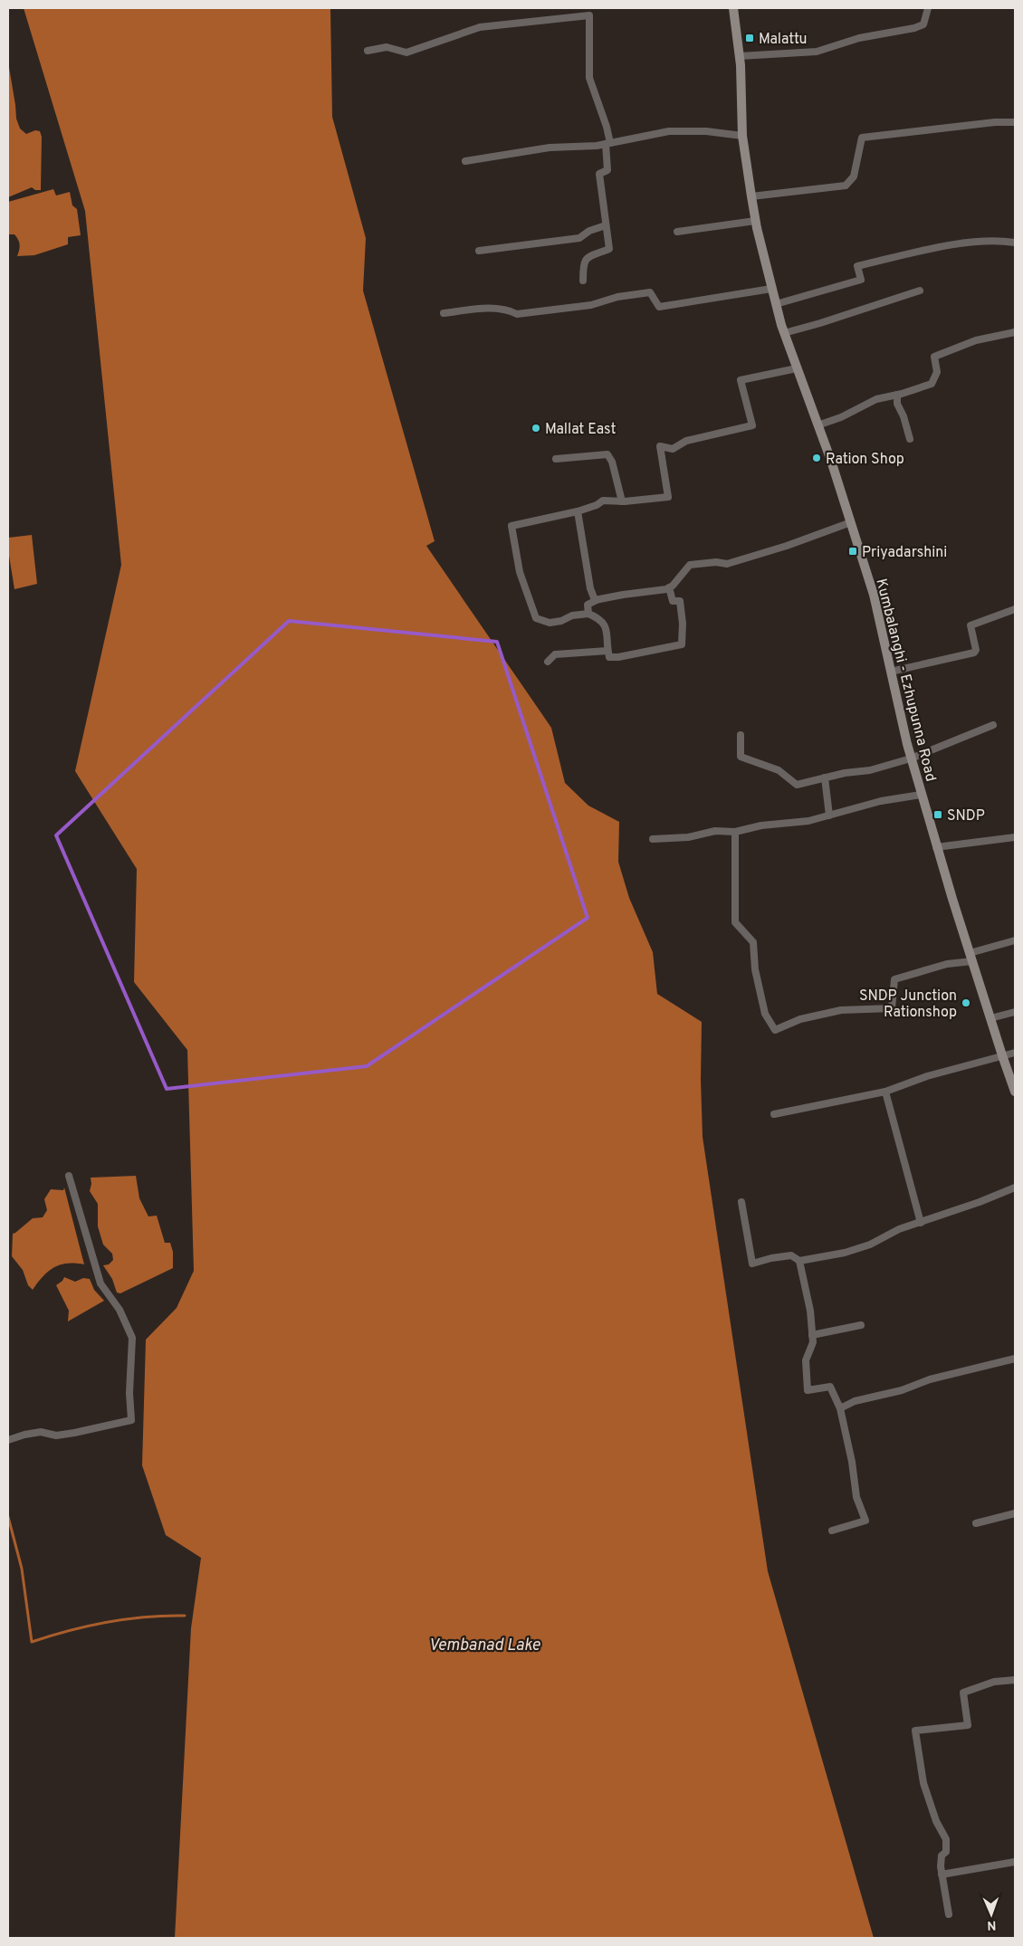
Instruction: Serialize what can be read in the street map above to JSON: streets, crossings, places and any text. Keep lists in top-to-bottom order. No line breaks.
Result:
{"streets":{"main road":["Kumbalanghi - Ezhupunna Road"]},"water":["Vembanad Lake"],"places":{"transit":["Malattu","Priyadarshini","SNDP"],"other":["Mallat East","Ration Shop","SNDP Junction Rationshop"]},"north":"bottom"}
